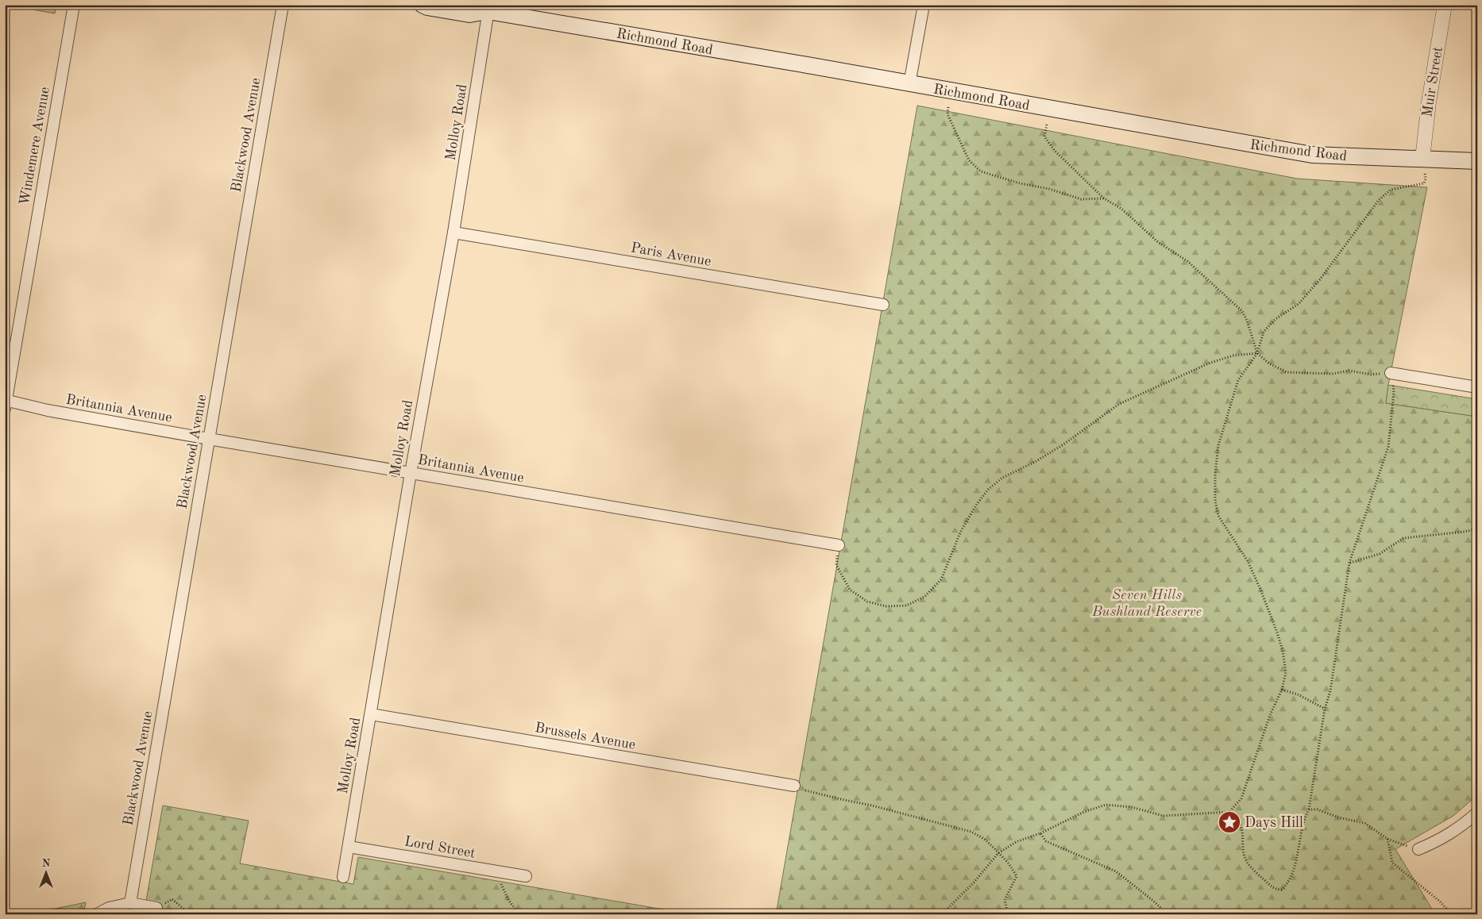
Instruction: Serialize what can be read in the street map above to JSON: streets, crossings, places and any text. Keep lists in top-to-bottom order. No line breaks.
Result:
{"streets":{"main road":["Richmond Road"],"street":["Muir Street","Molloy Road","Blackwood Avenue","Windemere Avenue","Paris Avenue","Britannia Avenue","Brussels Avenue","Lord Street"]},"crossings":[["Richmond Road","Muir Street"],["Richmond Road","Molloy Road"],["Molloy Road","Paris Avenue"],["Molloy Road","Britannia Avenue"],["Molloy Road","Brussels Avenue"],["Molloy Road","Lord Street"],["Blackwood Avenue","Britannia Avenue"],["Windemere Avenue","Britannia Avenue"]],"parks":["Seven Hills Bushland Reserve"],"places":{"place":["Days Hill"]},"north":"top"}
